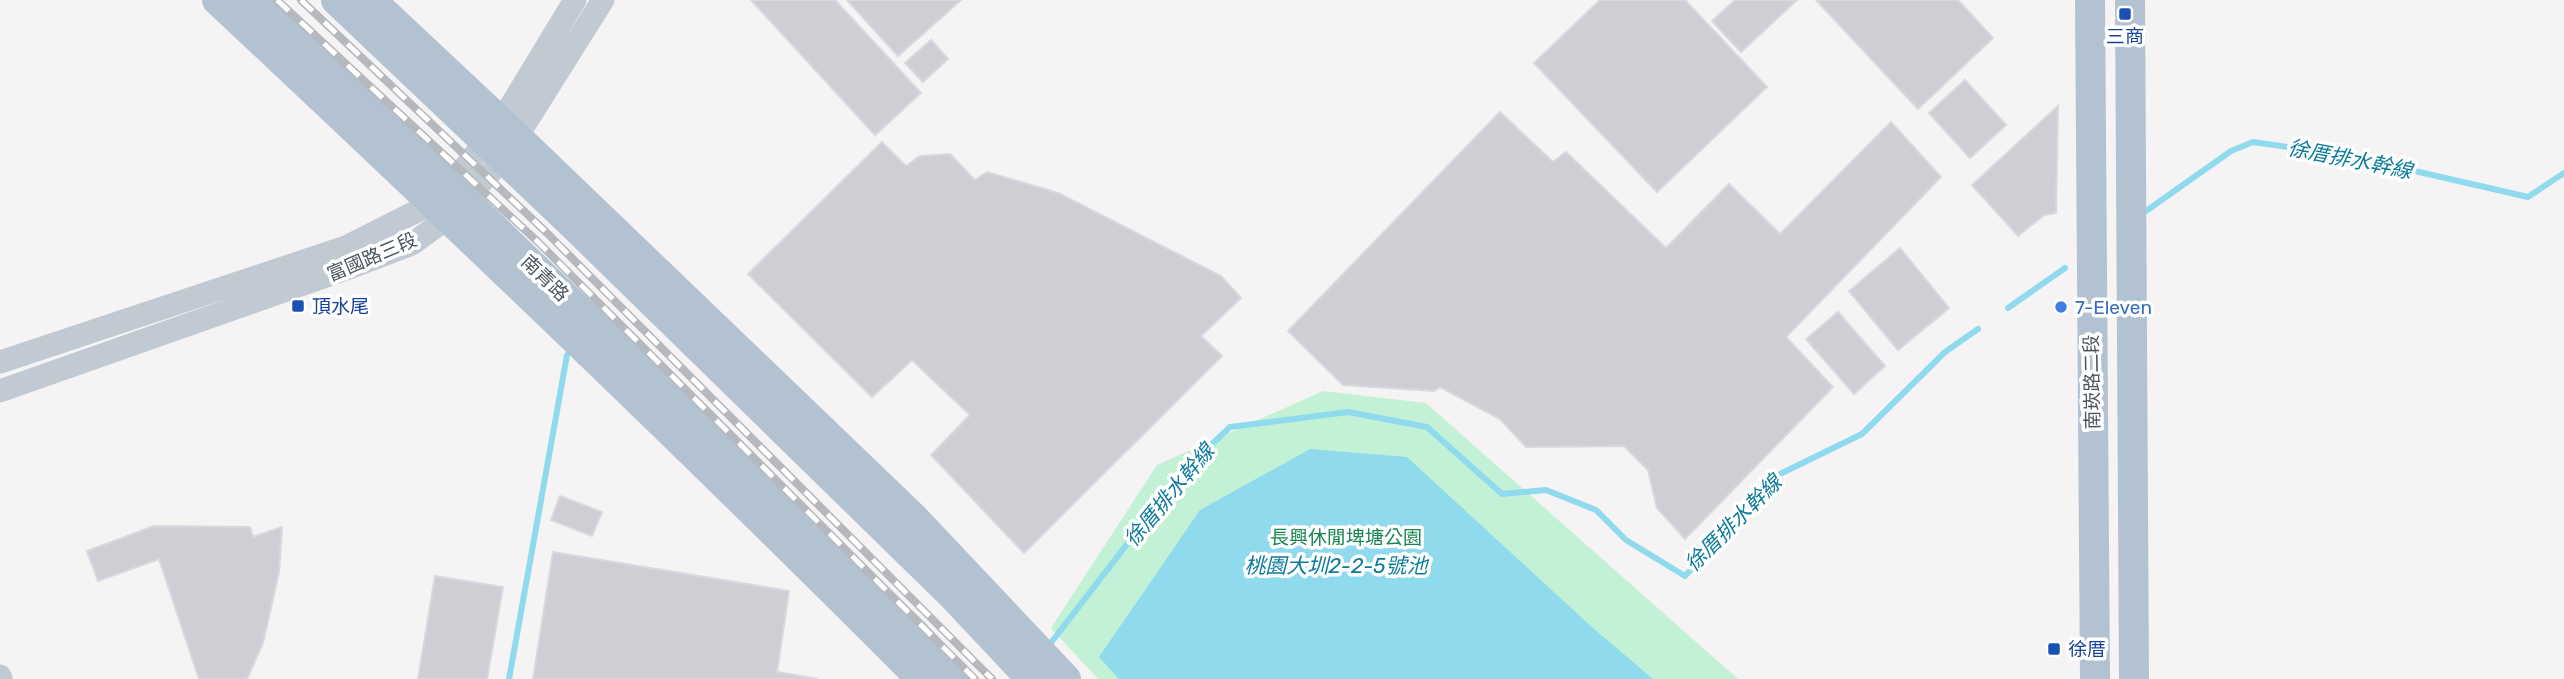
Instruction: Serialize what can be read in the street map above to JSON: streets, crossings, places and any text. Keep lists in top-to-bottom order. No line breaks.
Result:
{"streets":{"main road":["南青路","南崁路二段"],"street":["富國路三段"]},"crossings":[["富國路三段","南青路"]],"water":["徐厝排水幹線","桃園大圳2-2-5號池"],"parks":["長興休閒埤塘公園"],"places":{"transit":["三商","頂水尾","徐厝"],"other":["7-Eleven"]}}
